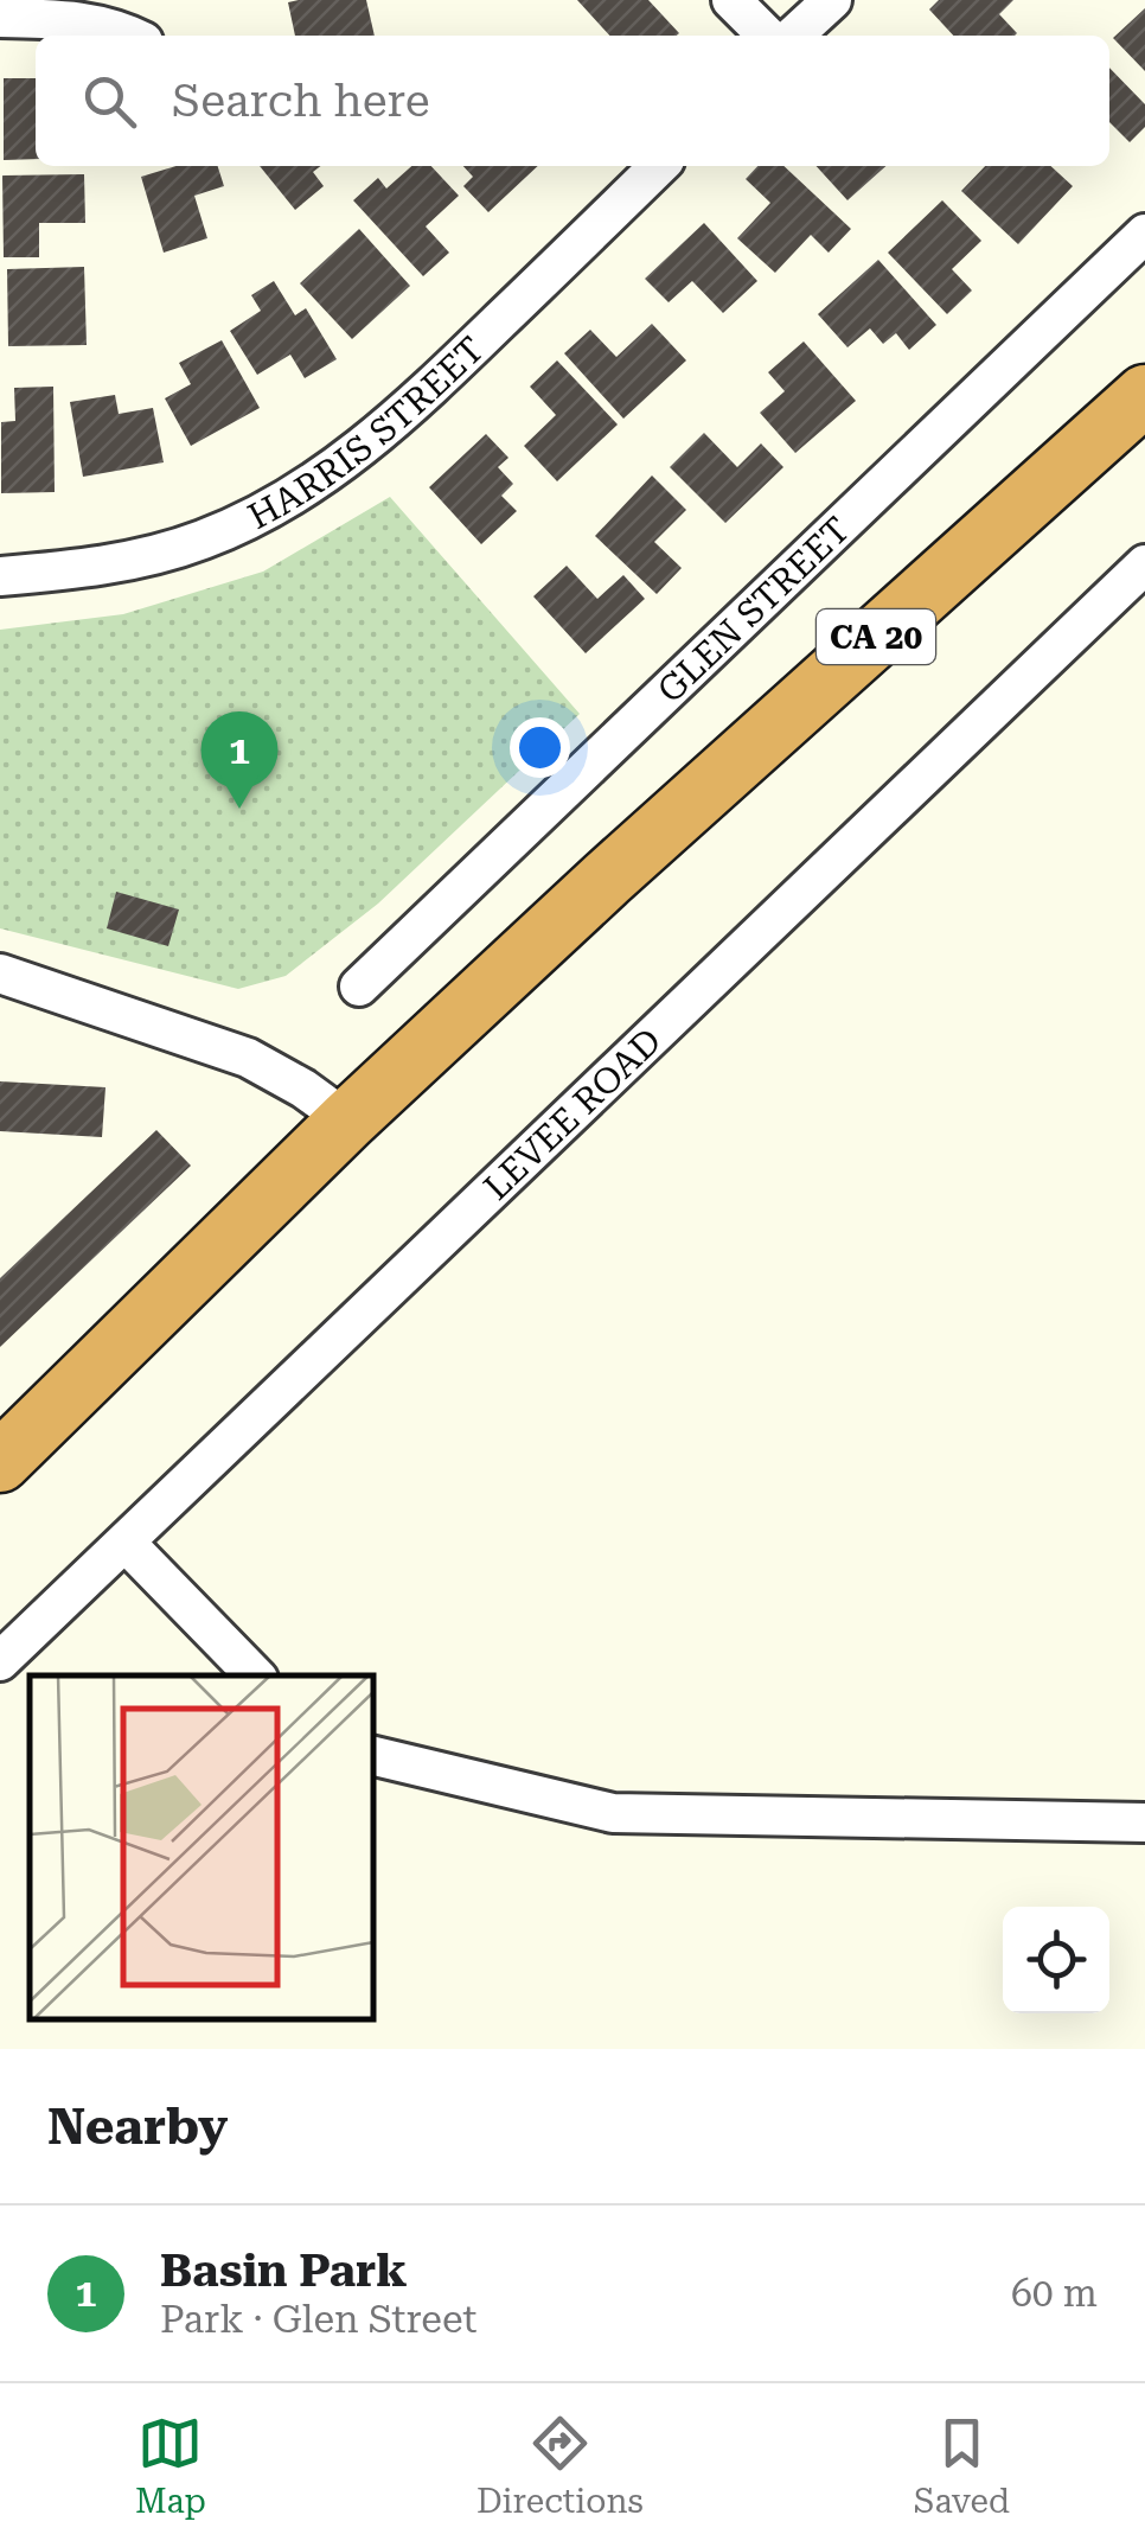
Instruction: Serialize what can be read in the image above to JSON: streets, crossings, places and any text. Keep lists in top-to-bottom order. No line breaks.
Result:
{"streets":{"highway":["CA 20"],"street":["HARRIS STREET","GLEN STREET","LEVEE ROAD"]},"page":{"search":"Search here","pins":"1","heading":"Nearby","list":[{"mark":"1","name":"Basin Park","note":"Park · Glen Street","value":"60 m"}],"nav":["Map","Directions","Saved"]}}
